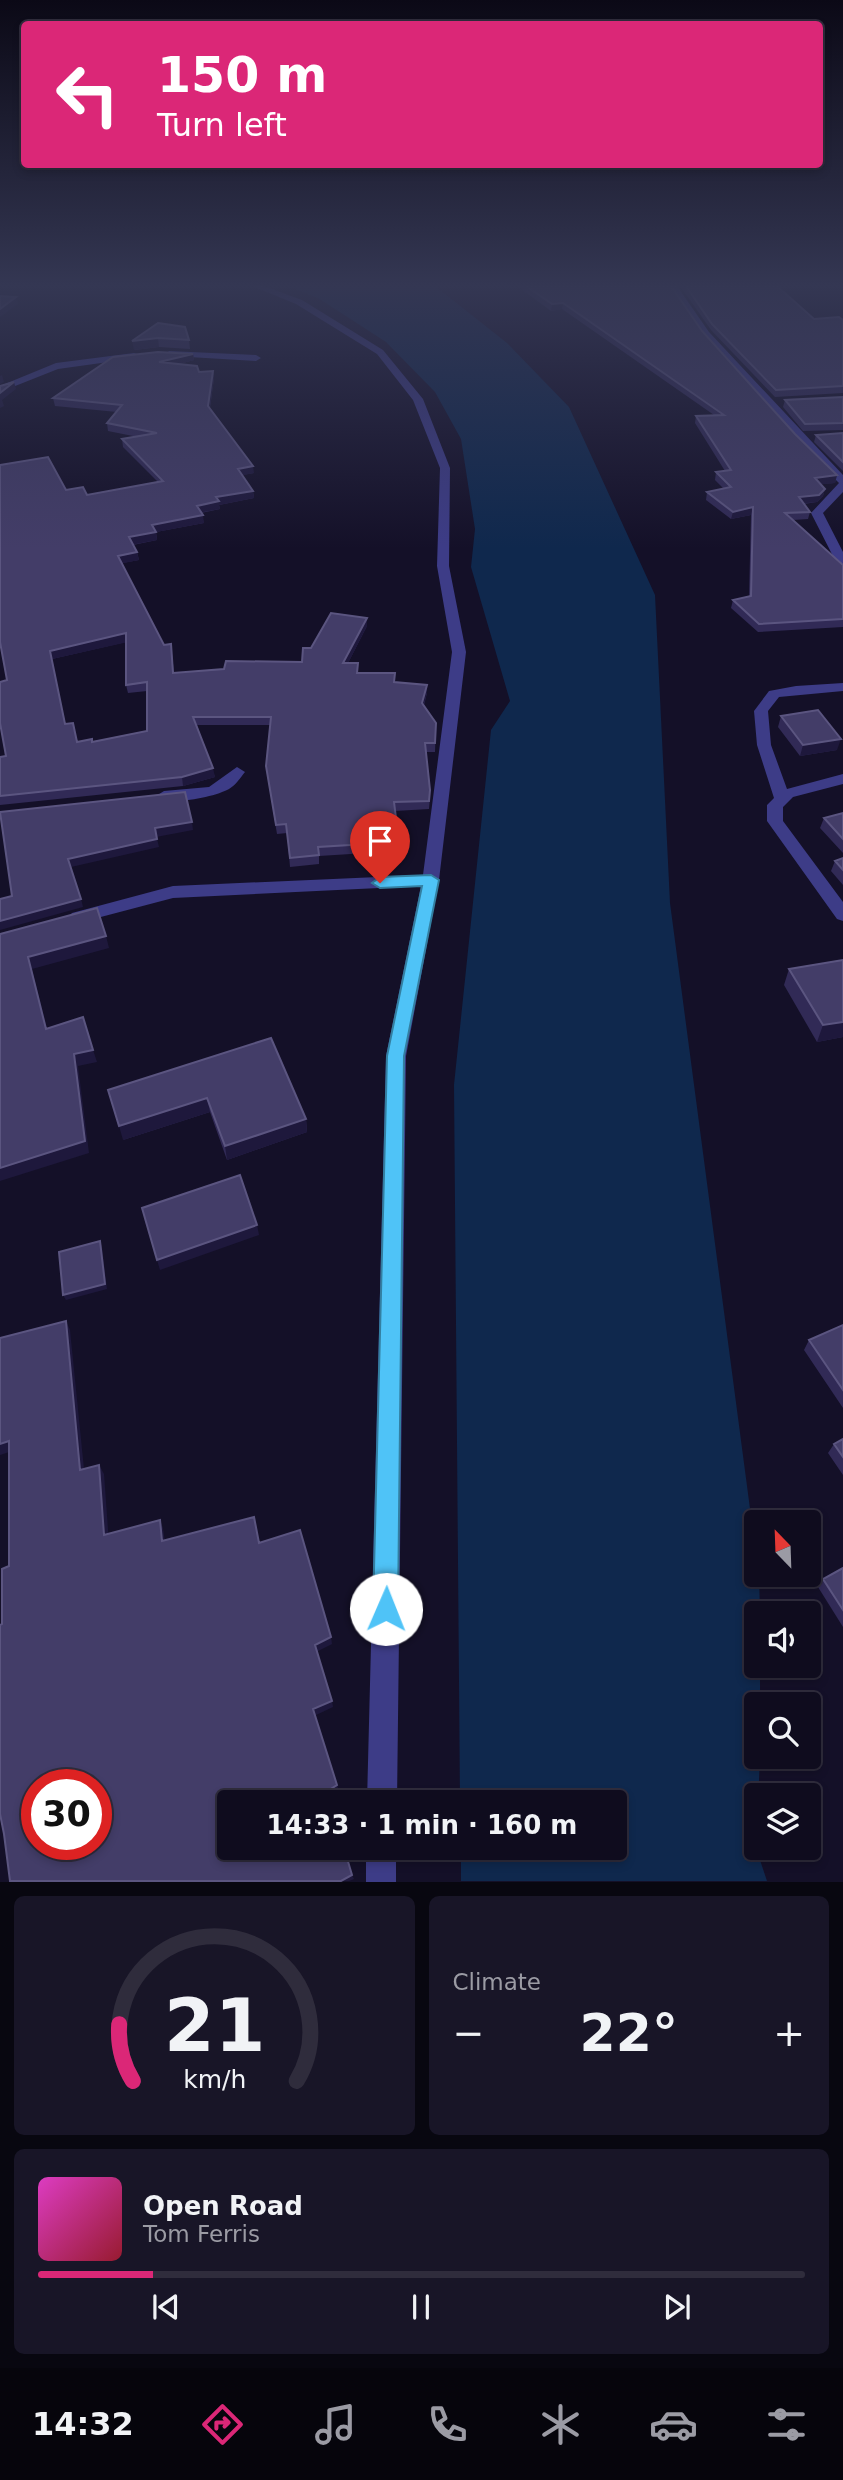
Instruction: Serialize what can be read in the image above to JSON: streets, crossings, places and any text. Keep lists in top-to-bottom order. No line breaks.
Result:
{"north":"top left","page":{"turn":["150 m","Turn left"],"limit":"30","trip":"14:33 · 1 min · 160 m","tile":"Climate","heat":["−","22°","+"],"song":["Open Road","Tom Ferris"],"tabs":"14:32","gauge":["21","km/h"]}}
